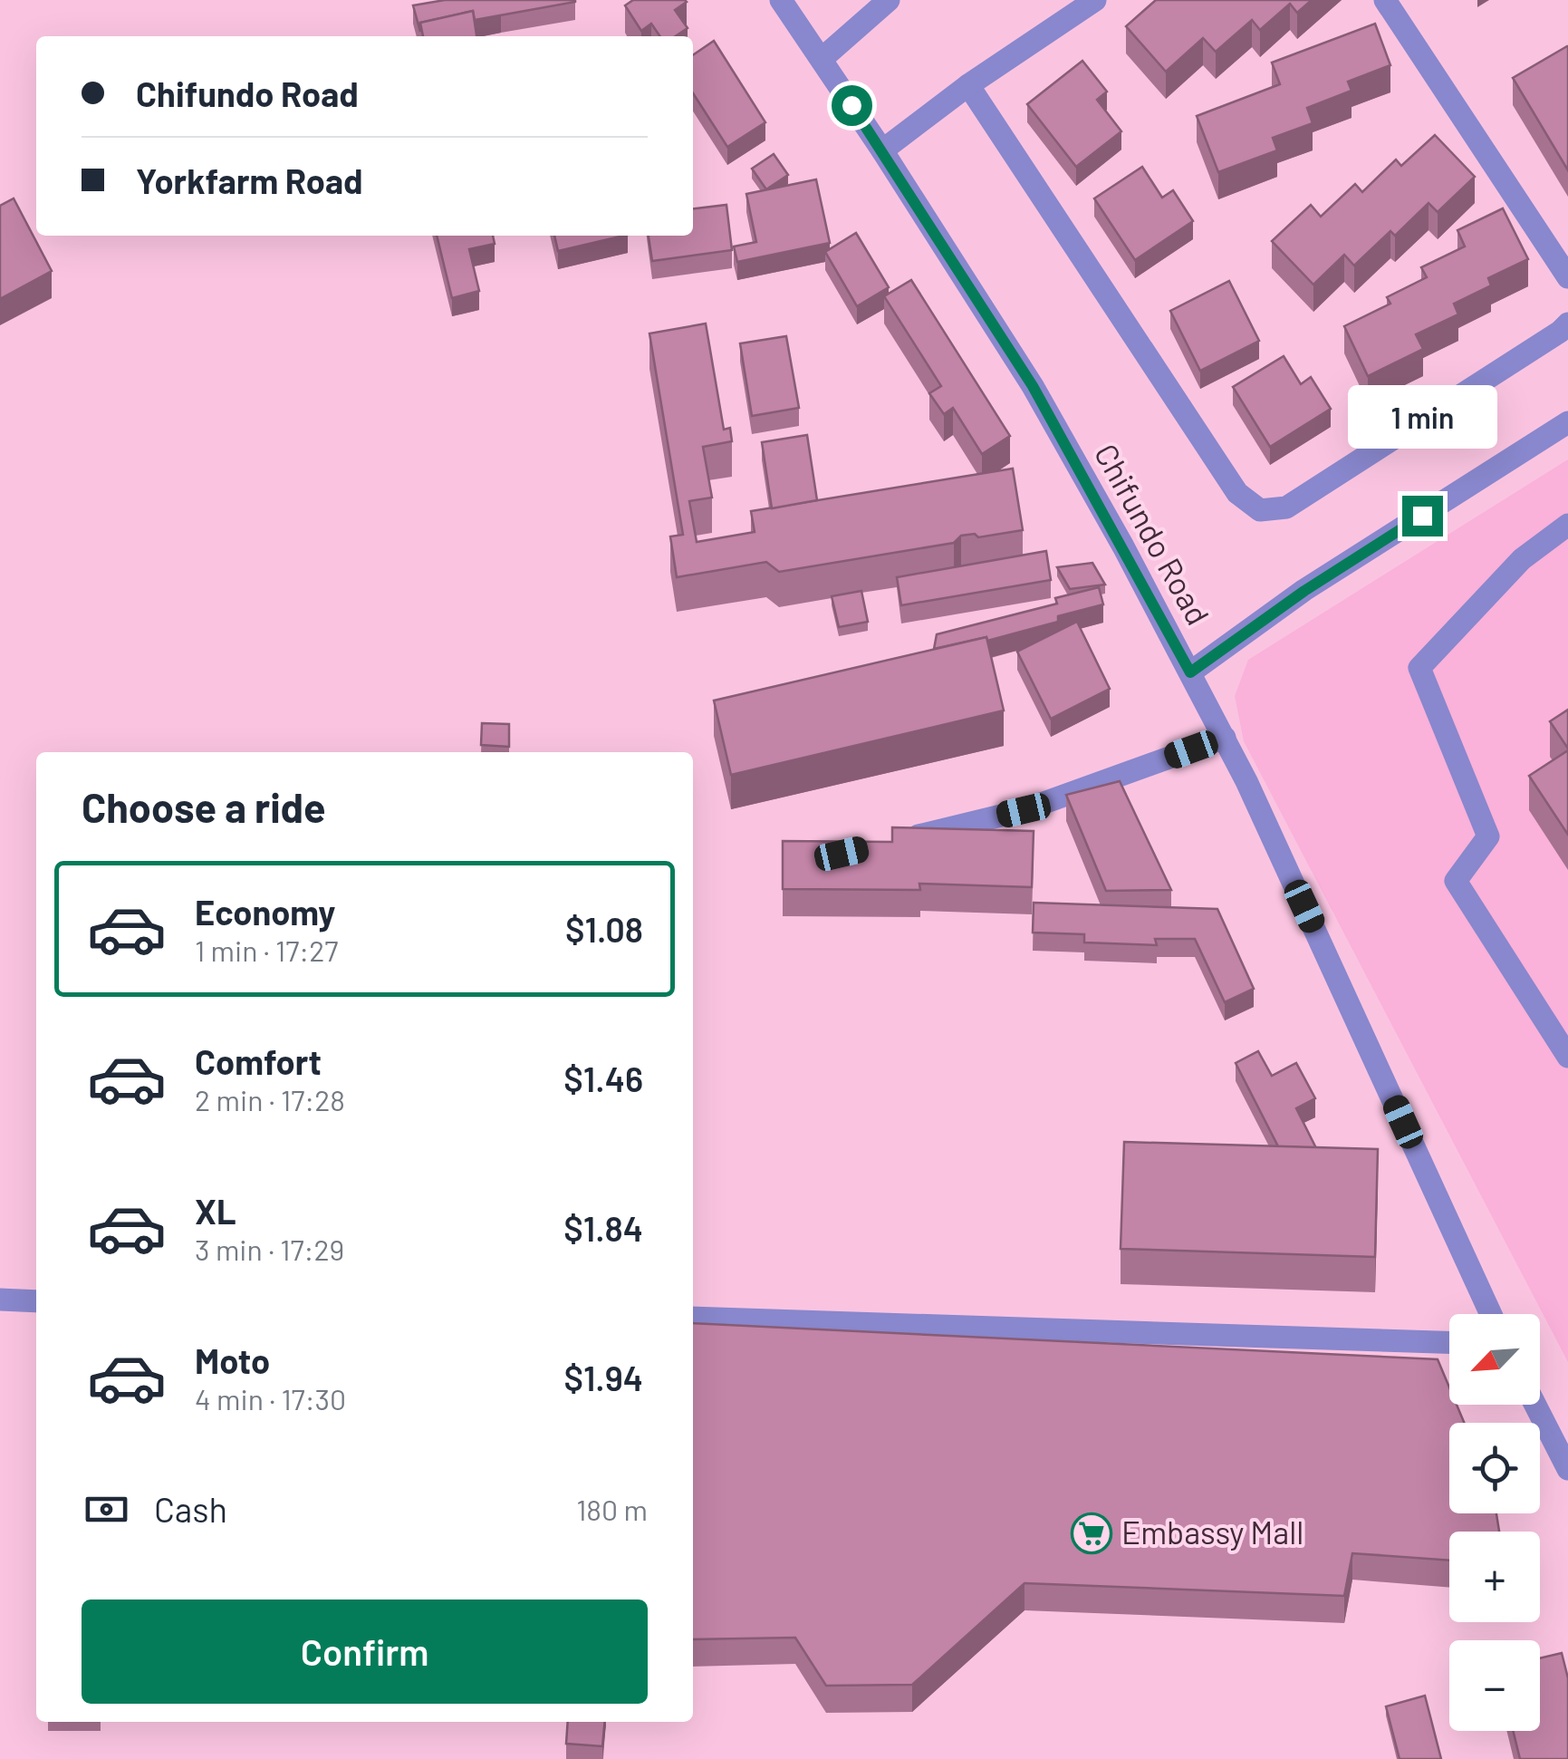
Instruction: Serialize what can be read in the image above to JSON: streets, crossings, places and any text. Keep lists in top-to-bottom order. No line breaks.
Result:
{"streets":{"street":["Chifundo Road"]},"places":{"supermarket":["Embassy Mall"]},"north":"bottom left","page":{"banner":["Chifundo Road","Yorkfarm Road"],"bubble":"1 min","heading":"Choose a ride","list":[{"name":"Economy","note":"1 min · 17:27","value":"$1.08"},{"name":"Comfort","note":"2 min · 17:28","value":"$1.46"},{"name":"XL","note":"3 min · 17:29","value":"$1.84"},{"name":"Moto","note":"4 min · 17:30","value":"$1.94"}],"map_buttons":["+","−"],"pay":["Cash","180 m"],"buttons":"Confirm"}}
